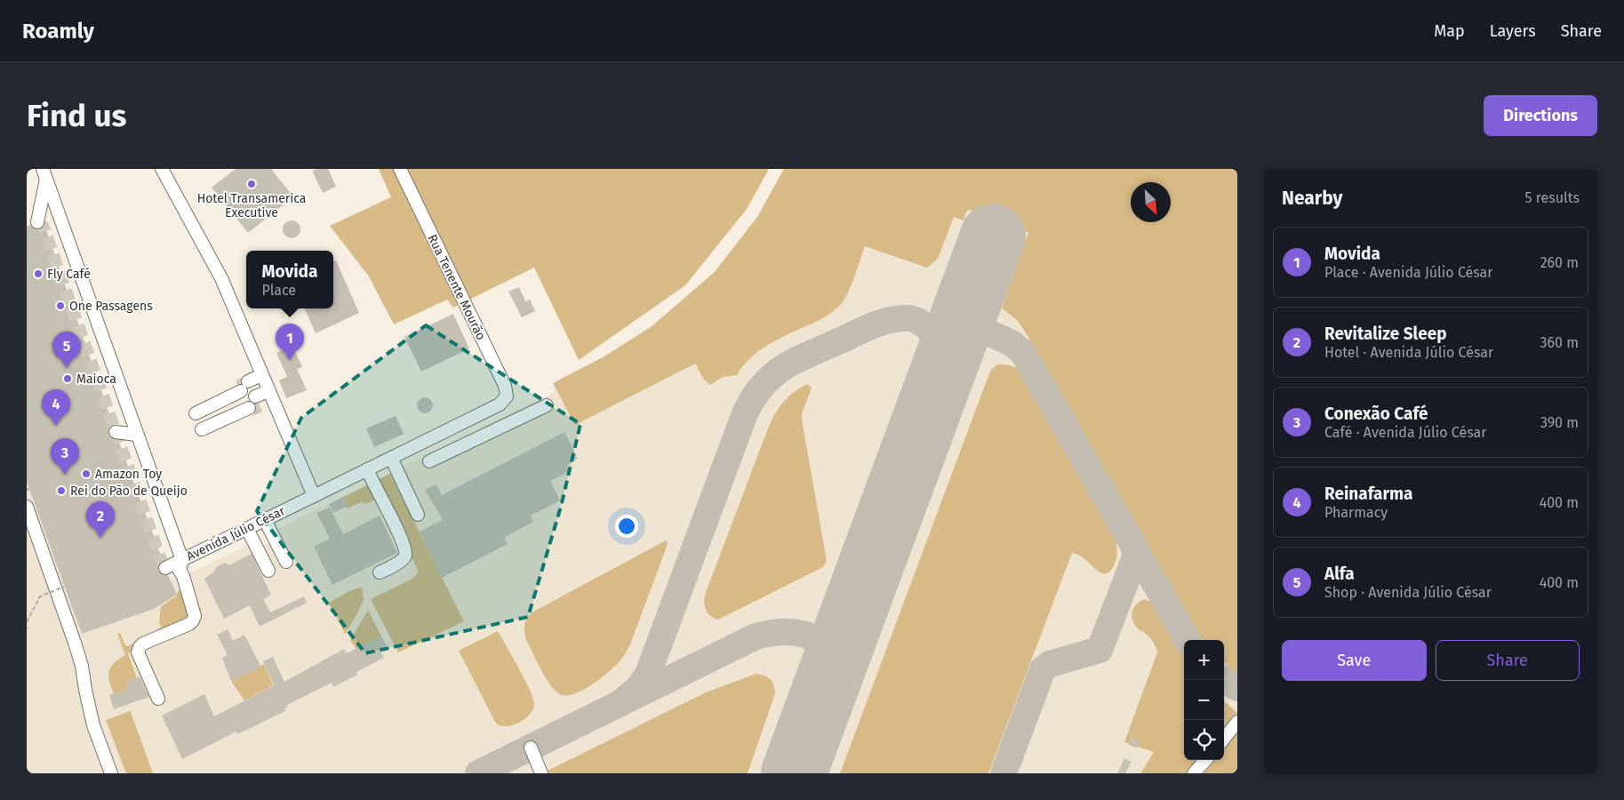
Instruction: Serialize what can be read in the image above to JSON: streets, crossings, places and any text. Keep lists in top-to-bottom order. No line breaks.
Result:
{"streets":{"street":["Rua Tenente Mourão","Avenida Júlio César"]},"crossings":[["Rua Tenente Mourão","Avenida Júlio César"]],"places":["Hotel Transamerica Executive","Fly Café","One Passagens","Maioca","Amazon Toy","Rei do Pão de Queijo"],"north":"bottom right","page":{"header":"Roamly","nav":["Map","Layers","Share"],"buttons":["Directions",["Save","Share"]],"title":"Find us","heading":["Nearby","5 results"],"list":[{"mark":"1","name":"Movida","note":"Place · Avenida Júlio César","value":"260 m"},{"mark":"2","name":"Revitalize Sleep","note":"Hotel · Avenida Júlio César","value":"360 m"},{"mark":"3","name":"Conexão Café","note":"Café · Avenida Júlio César","value":"390 m"},{"mark":"4","name":"Reinafarma","note":"Pharmacy","value":"400 m"},{"mark":"5","name":"Alfa","note":"Shop · Avenida Júlio César","value":"400 m"}],"popup":["Movida","Place"],"pins":["1","5","4","3","2"],"map_buttons":["+","−"]}}
